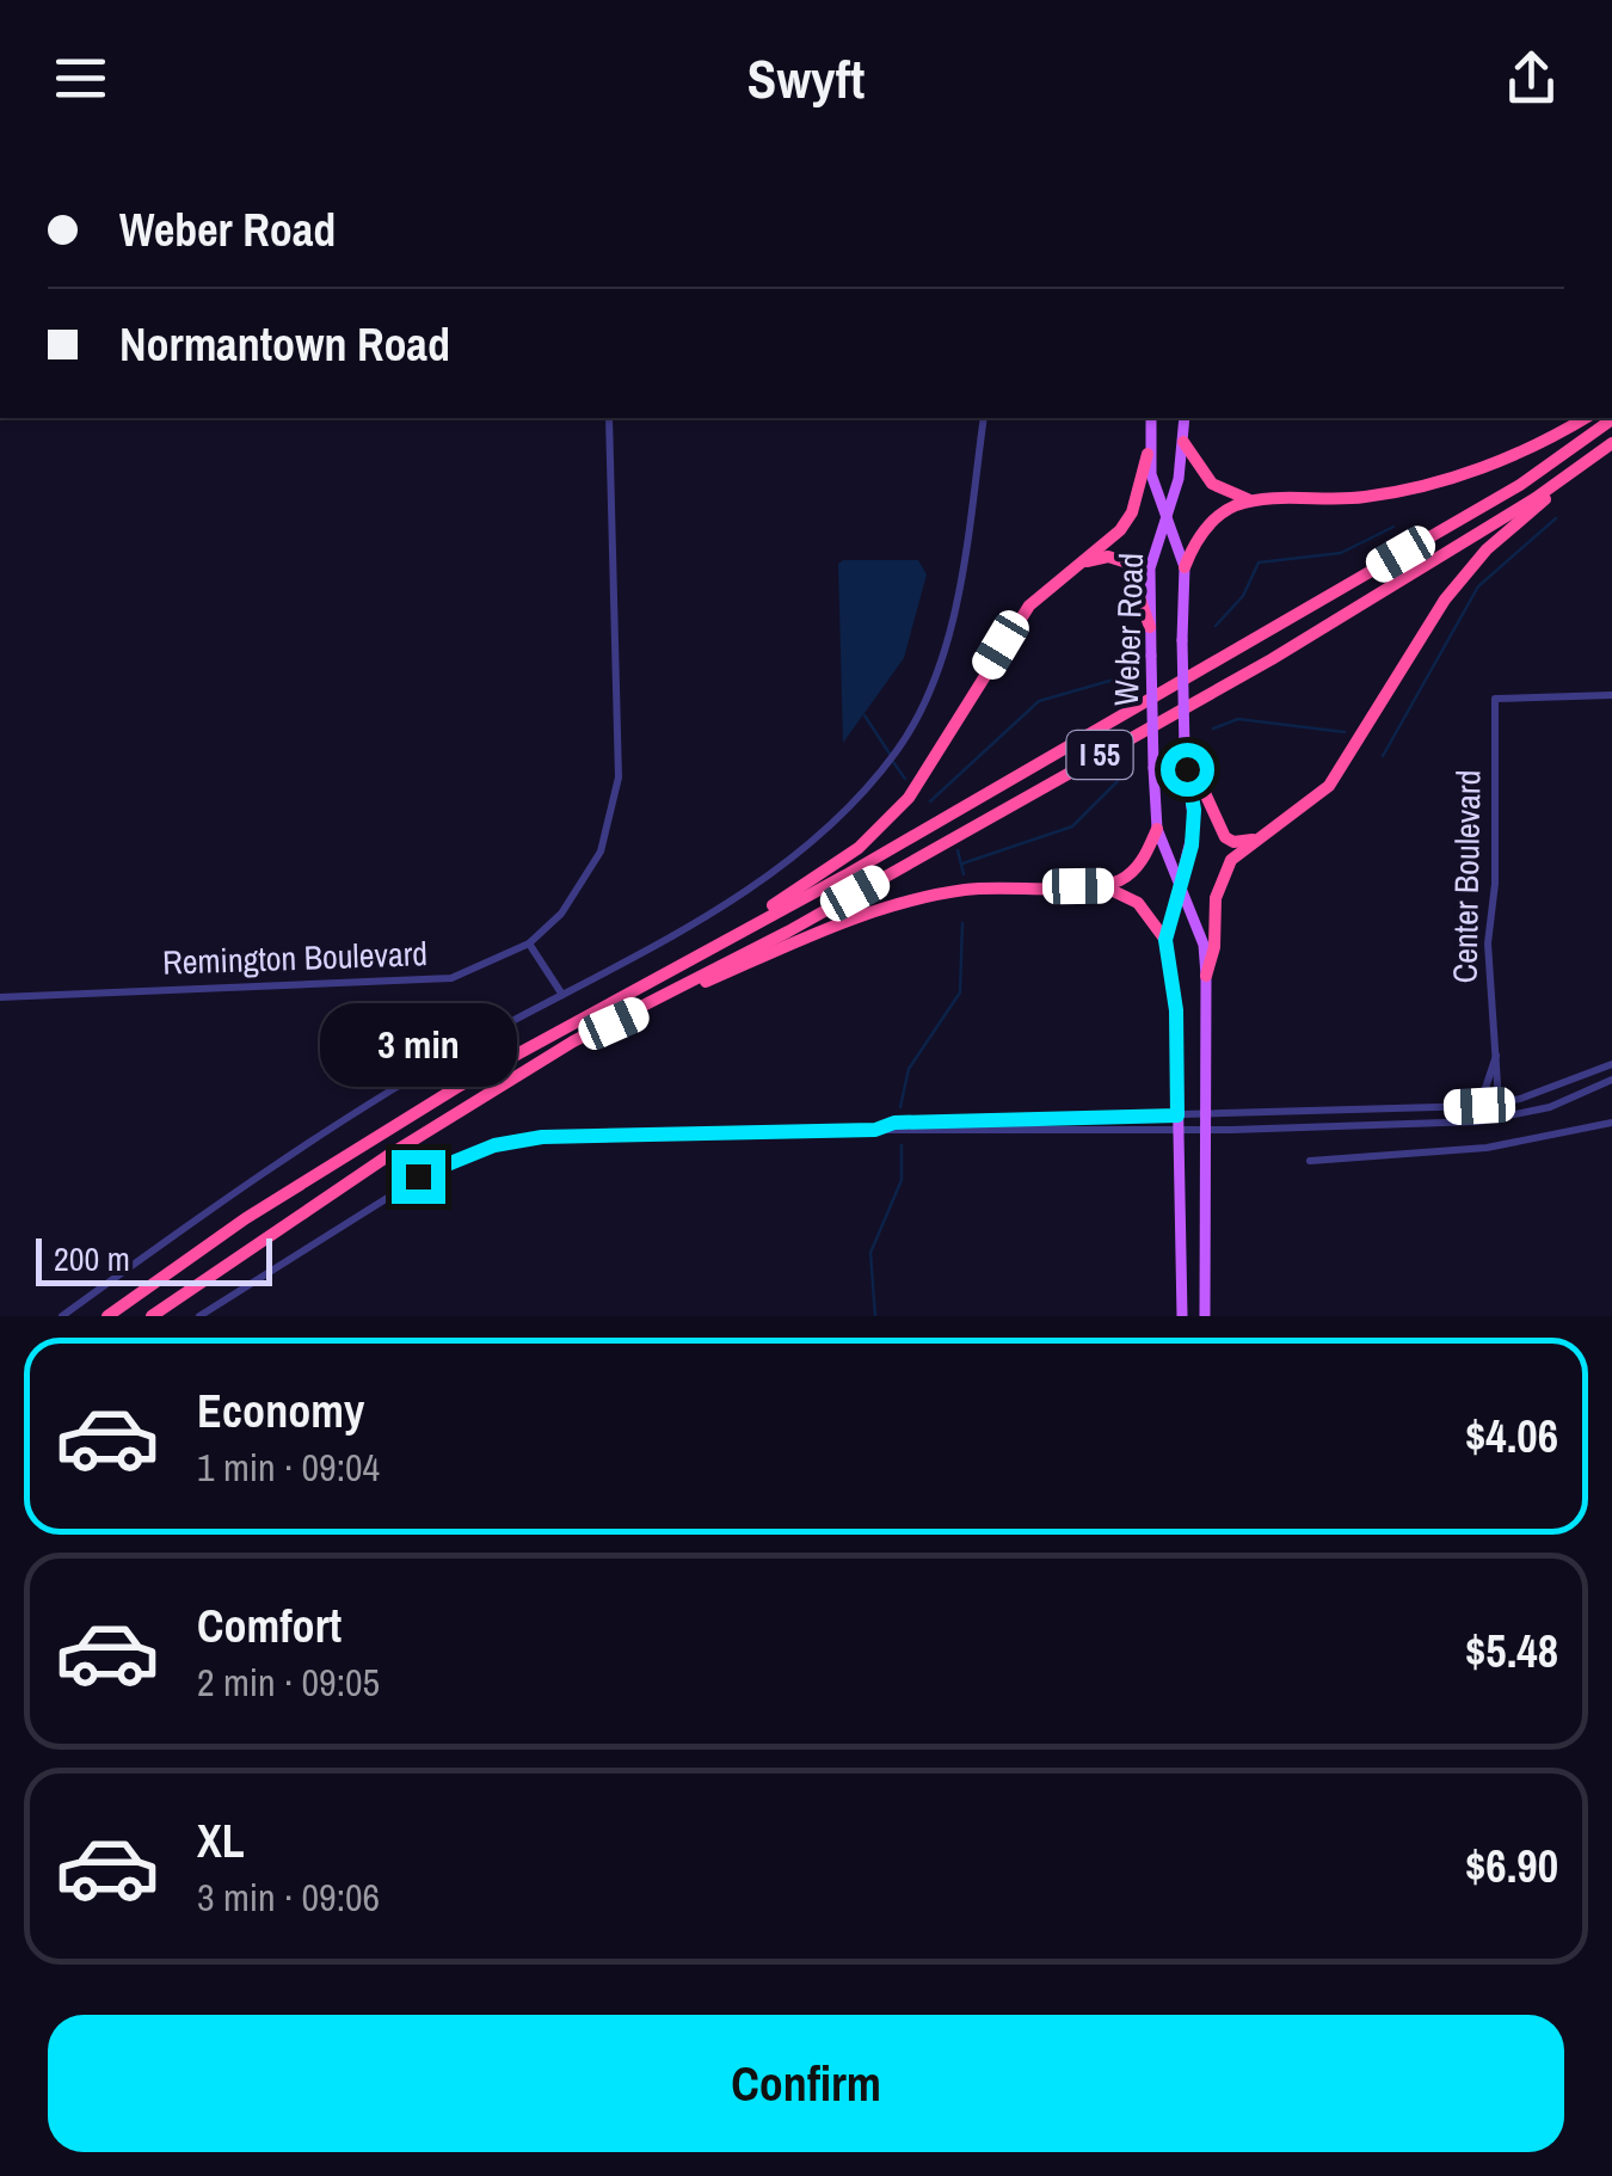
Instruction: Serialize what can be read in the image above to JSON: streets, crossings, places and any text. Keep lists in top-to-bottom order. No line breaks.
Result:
{"streets":{"highway":["I 55"],"main road":["Weber Road"],"street":["Center Boulevard","Remington Boulevard"]},"scale_bar":"200 m","page":{"header":"Swyft","banner":["Weber Road","Normantown Road"],"bubble":"3 min","scale":"200 m","list":[{"name":"Economy","note":"1 min · 09:04","value":"$4.06"},{"name":"Comfort","note":"2 min · 09:05","value":"$5.48"},{"name":"XL","note":"3 min · 09:06","value":"$6.90"}],"buttons":"Confirm"}}
